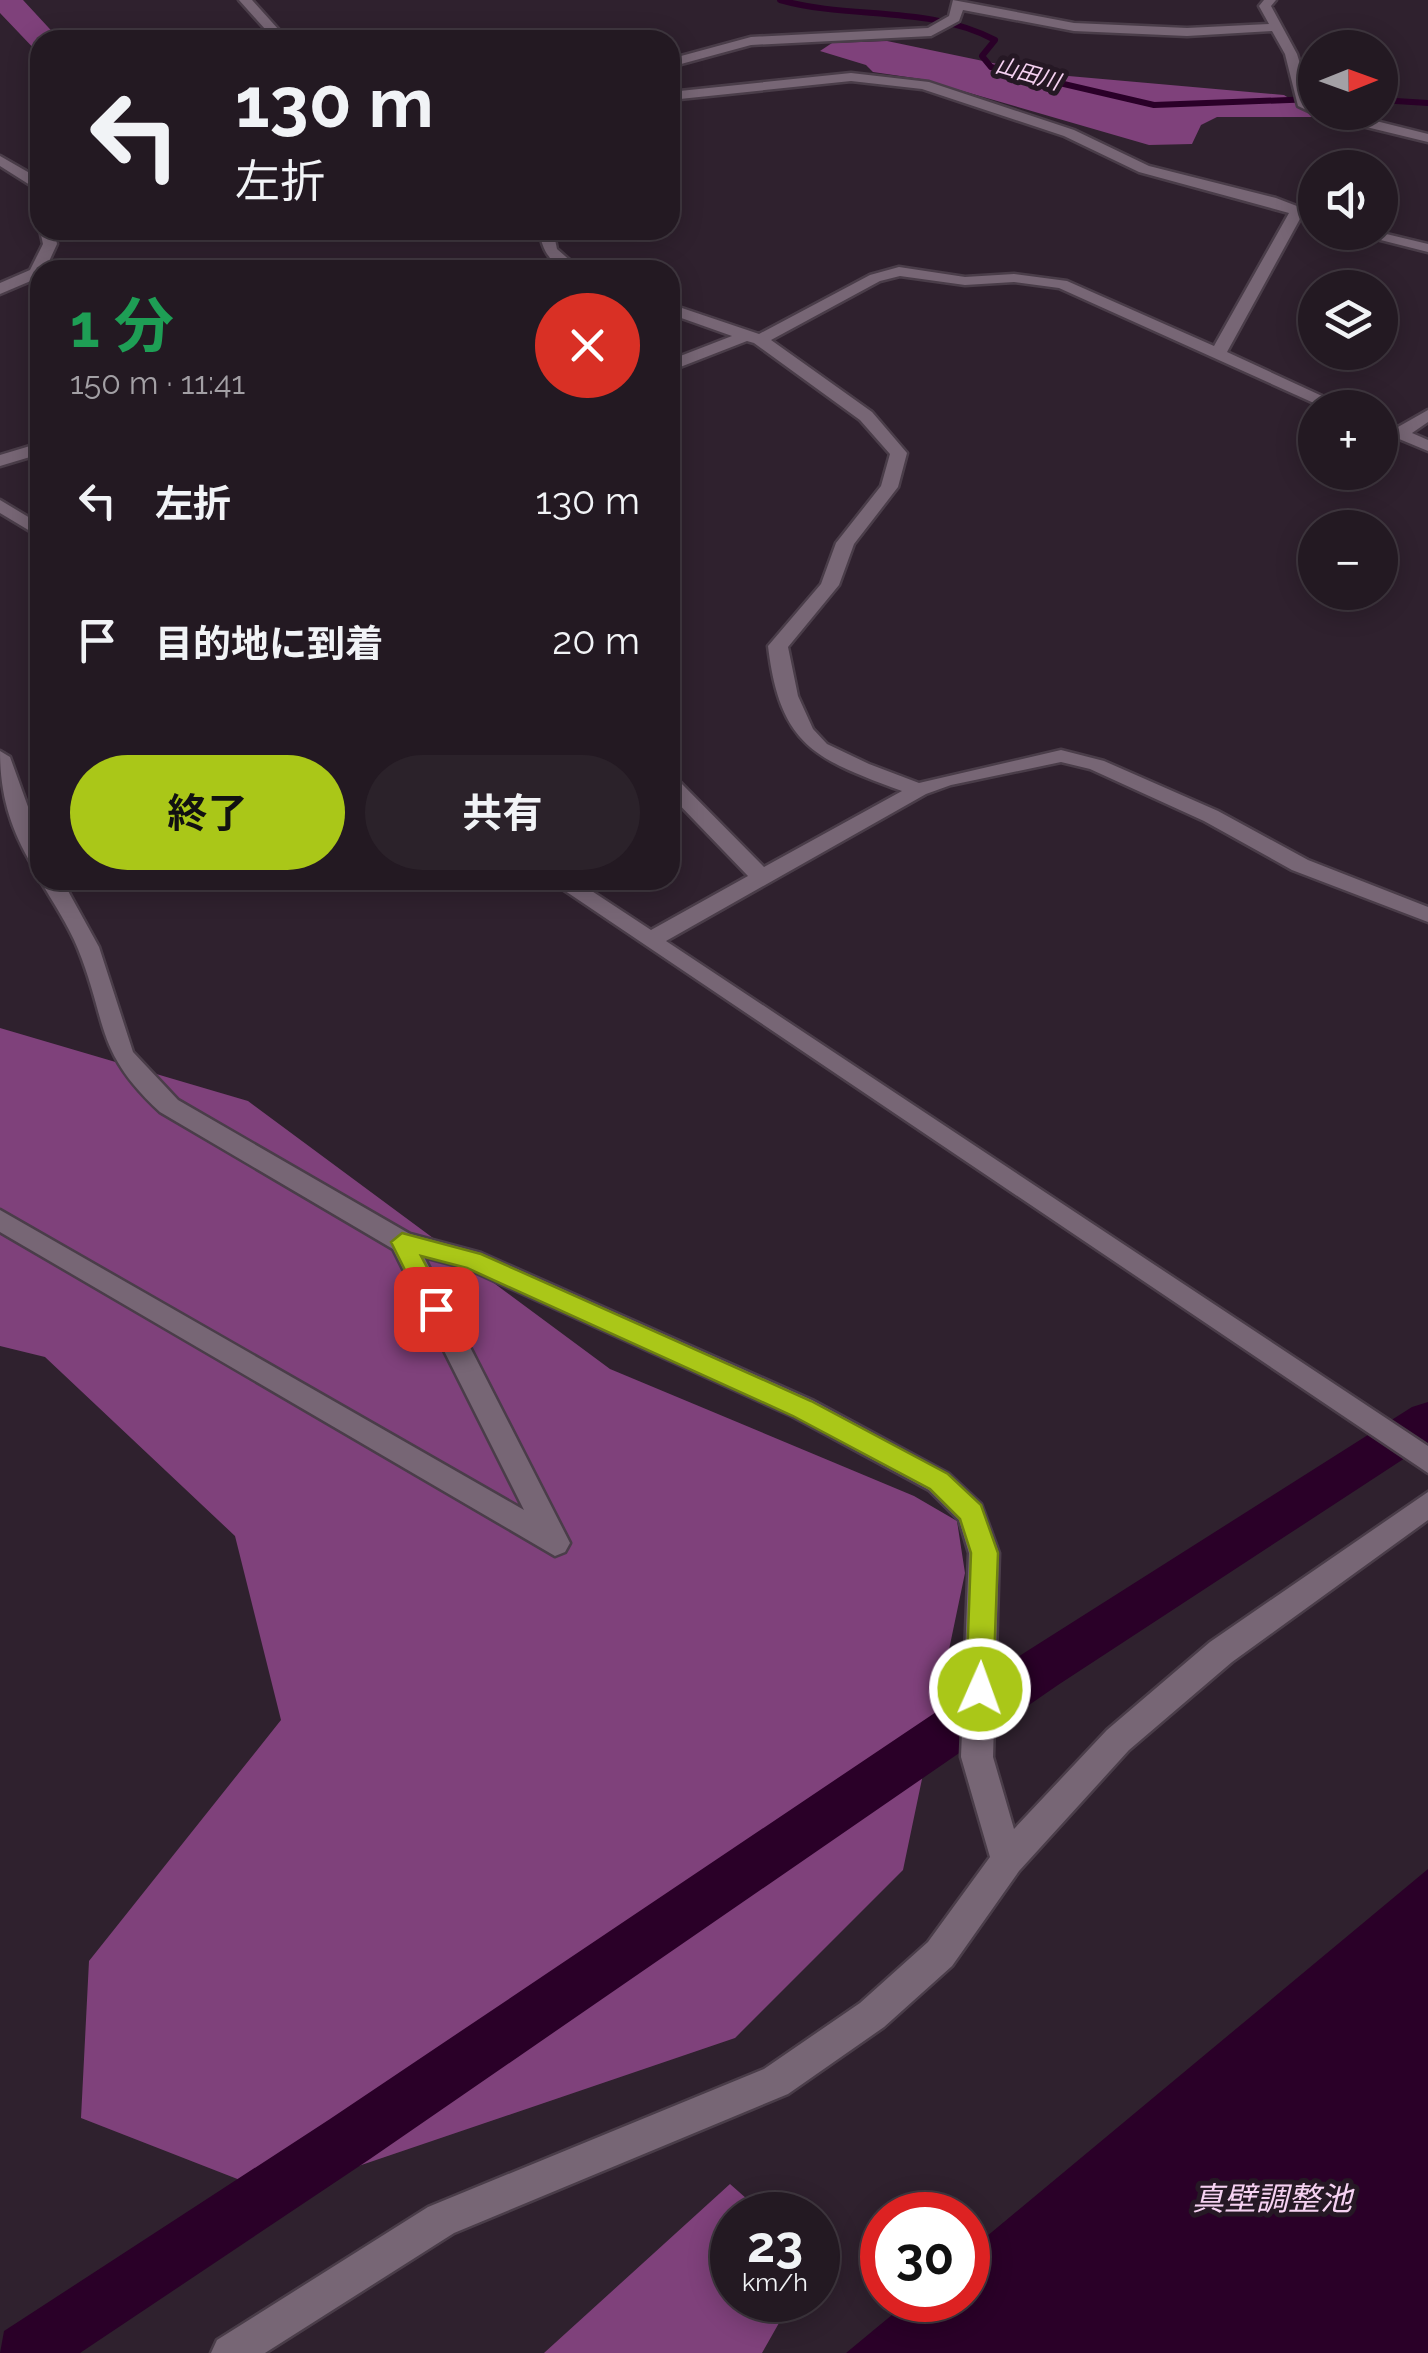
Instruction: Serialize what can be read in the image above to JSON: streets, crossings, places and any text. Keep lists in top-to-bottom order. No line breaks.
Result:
{"water":["山田川","真壁調整池"],"north":"right","page":{"map_buttons":["+","−"],"turn":["130 m","左折"],"heading":["1 分","150 m · 11:41"],"list":[{"name":"左折","value":"130 m"},{"name":"目的地に到着","value":"20 m"}],"buttons":["終了","共有"],"speed":"23 km/h","limit":"30"}}
